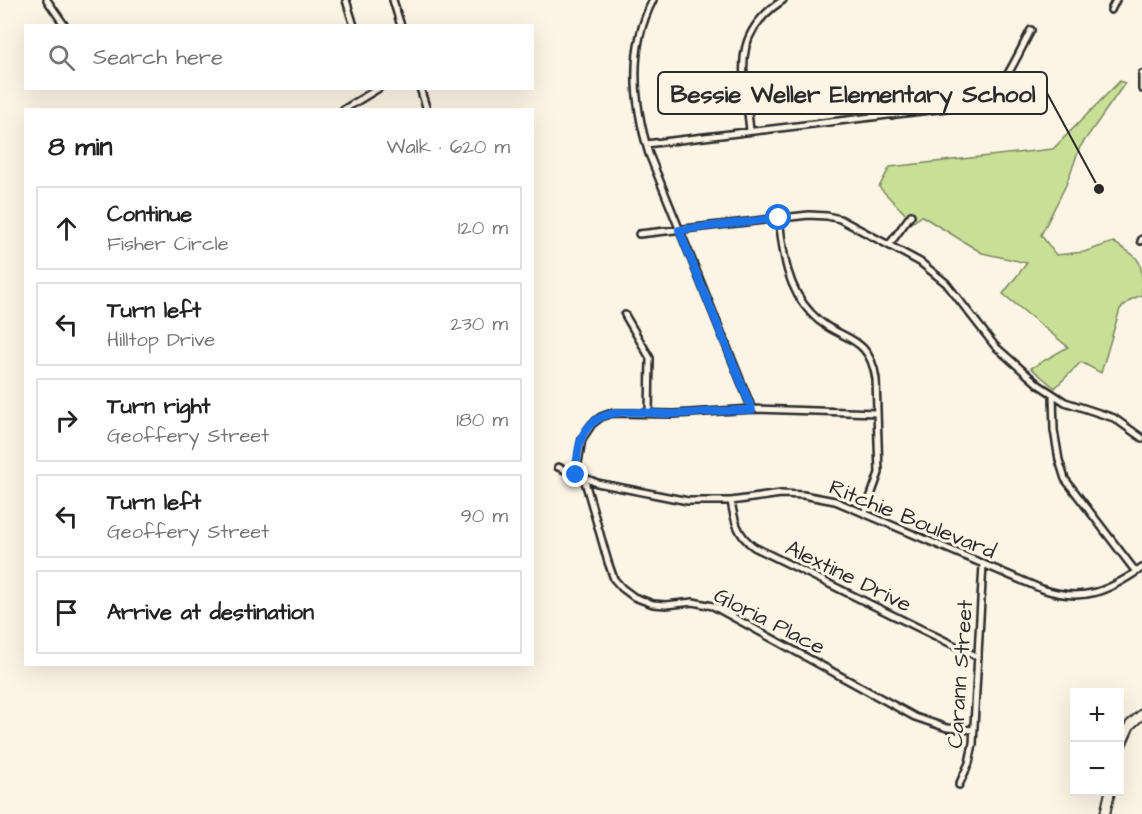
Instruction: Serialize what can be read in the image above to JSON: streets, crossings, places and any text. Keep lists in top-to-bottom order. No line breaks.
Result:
{"streets":{"street":["Ritchie Boulevard","Alextine Drive","Gloria Place","Carann Street"]},"crossings":[["Ritchie Boulevard","Alextine Drive"],["Ritchie Boulevard","Gloria Place"],["Ritchie Boulevard","Carann Street"],["Alextine Drive","Carann Street"],["Gloria Place","Carann Street"]],"places":["Bessie Weller Elementary School"],"page":{"search":"Search here","heading":["8 min","Walk · 620 m"],"list":[["Continue","Fisher Circle","120 m"],["Turn left","Hilltop Drive","230 m"],["Turn right","Geoffery Street","180 m"],["Turn left","Geoffery Street","90 m"],"Arrive at destination"],"map_buttons":["+","−"]}}
